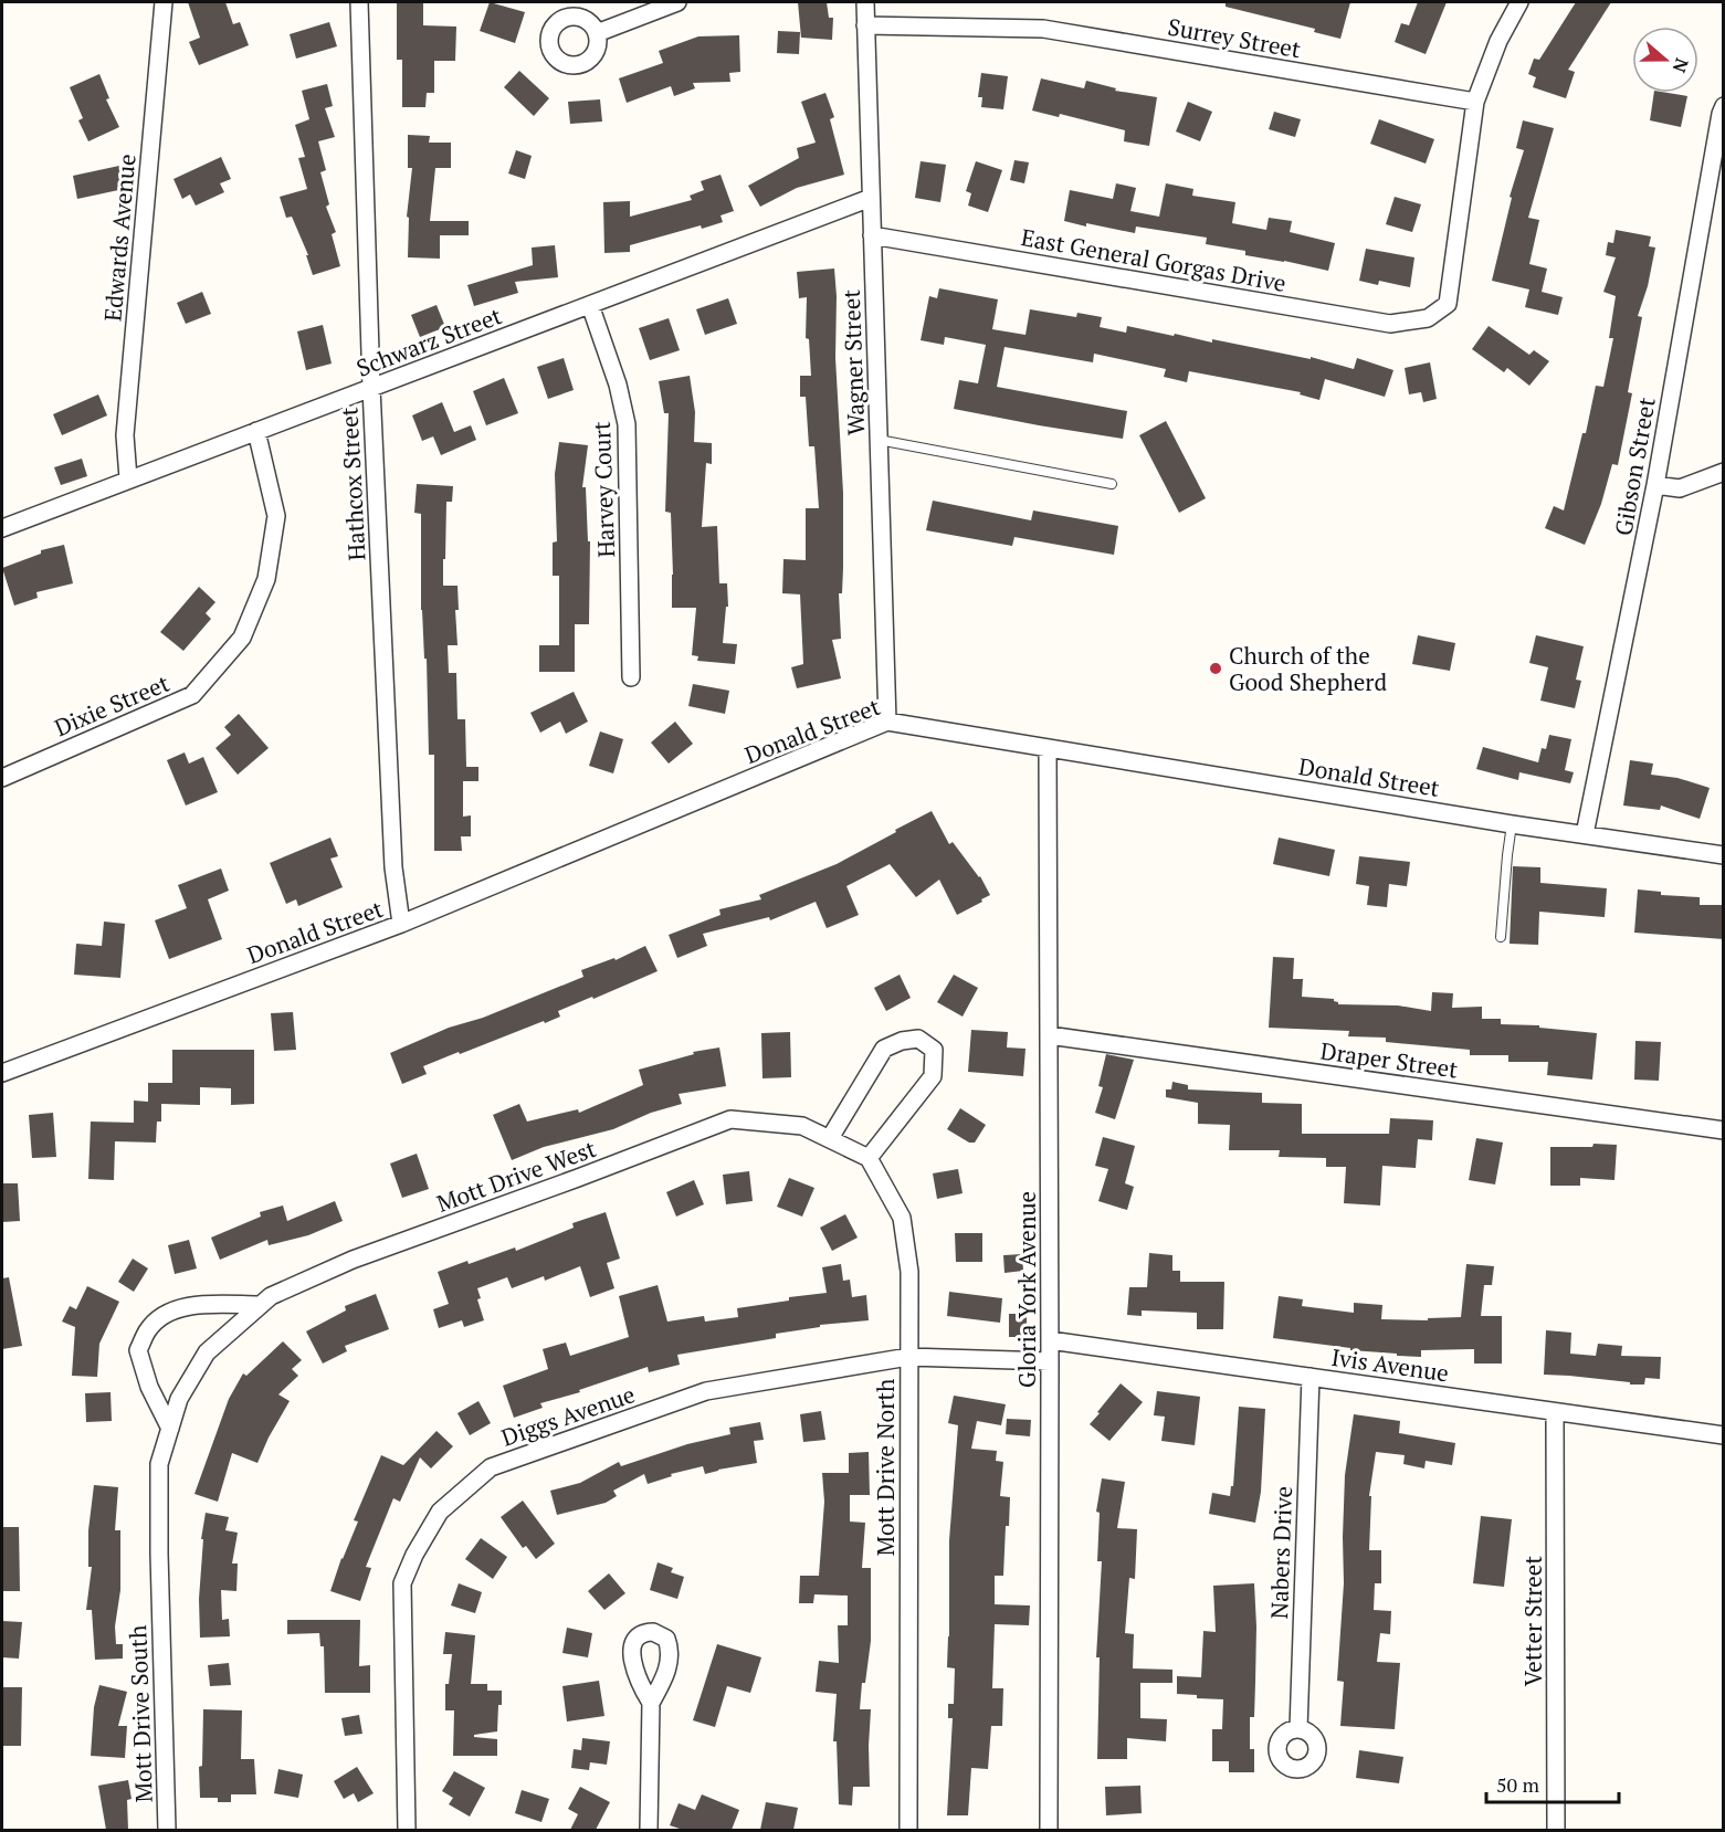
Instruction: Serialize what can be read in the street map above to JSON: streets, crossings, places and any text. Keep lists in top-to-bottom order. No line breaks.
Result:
{"streets":{"street":["Surrey Street","Edwards Avenue","East General Gorgas Drive","Schwarz Street","Wagner Street","Gibson Street","Hathcox Street","Harvey Court","Dixie Street","Donald Street","Draper Street","Mott Drive West","Gloria York Avenue","Ivis Avenue","Diggs Avenue","Mott Drive North","Nabers Drive","Vetter Street","Mott Drive South"]},"crossings":[["Surrey Street","East General Gorgas Drive"],["Surrey Street","Wagner Street"],["Edwards Avenue","Schwarz Street"],["East General Gorgas Drive","Wagner Street"],["Schwarz Street","Wagner Street"],["Schwarz Street","Hathcox Street"],["Schwarz Street","Harvey Court"],["Schwarz Street","Dixie Street"],["Wagner Street","Donald Street"],["Gibson Street","Donald Street"],["Hathcox Street","Donald Street"],["Donald Street","Gloria York Avenue"],["Draper Street","Gloria York Avenue"],["Mott Drive West","Mott Drive South"],["Gloria York Avenue","Ivis Avenue"],["Gloria York Avenue","Diggs Avenue"],["Ivis Avenue","Nabers Drive"],["Ivis Avenue","Vetter Street"],["Diggs Avenue","Mott Drive North"]],"places":["Church of the Good Shepherd"],"scale_bar":"50 m","north":"right"}
